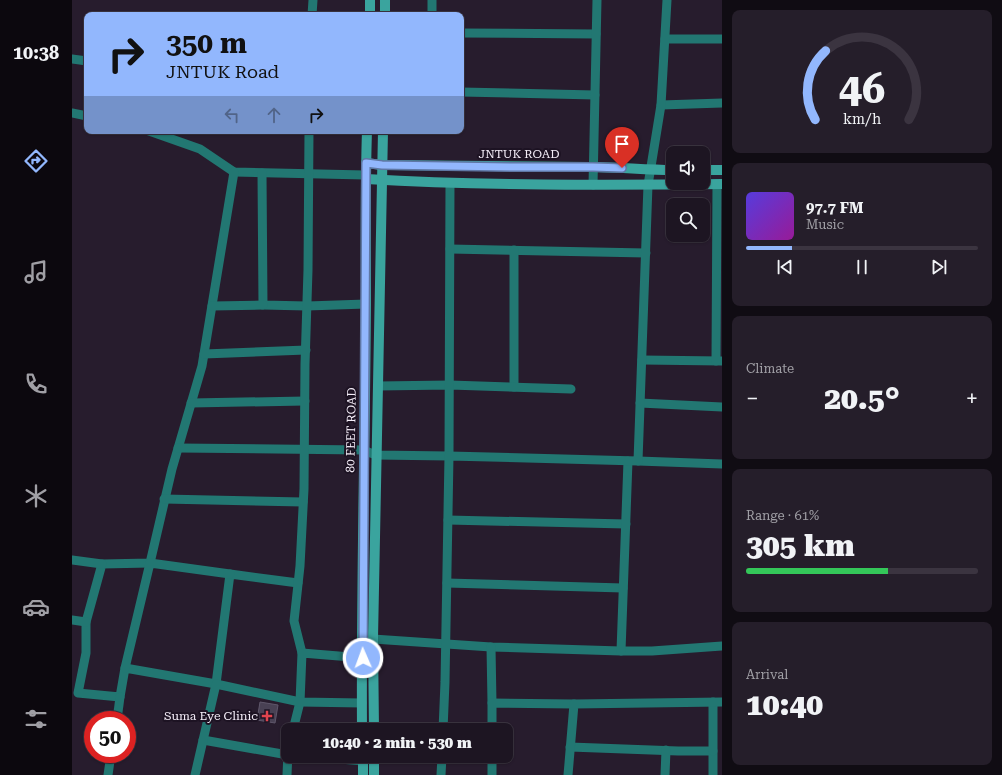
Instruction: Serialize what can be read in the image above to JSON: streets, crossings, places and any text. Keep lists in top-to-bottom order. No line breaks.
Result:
{"streets":{"main road":["JNTUK ROAD","80 FEET ROAD"]},"crossings":[["JNTUK ROAD","80 FEET ROAD"]],"places":{"health":["Suma Eye Clinic"]},"page":{"tabs":"10:38","turn":["350 m","JNTUK Road"],"song":["97.7 FM","Music"],"tile":["Climate",["Range · 61%","305 km"],["Arrival","10:40"]],"heat":["−","20.5°","+"],"limit":"50","trip":"10:40 · 2 min · 530 m","gauge":["46","km/h"]}}
